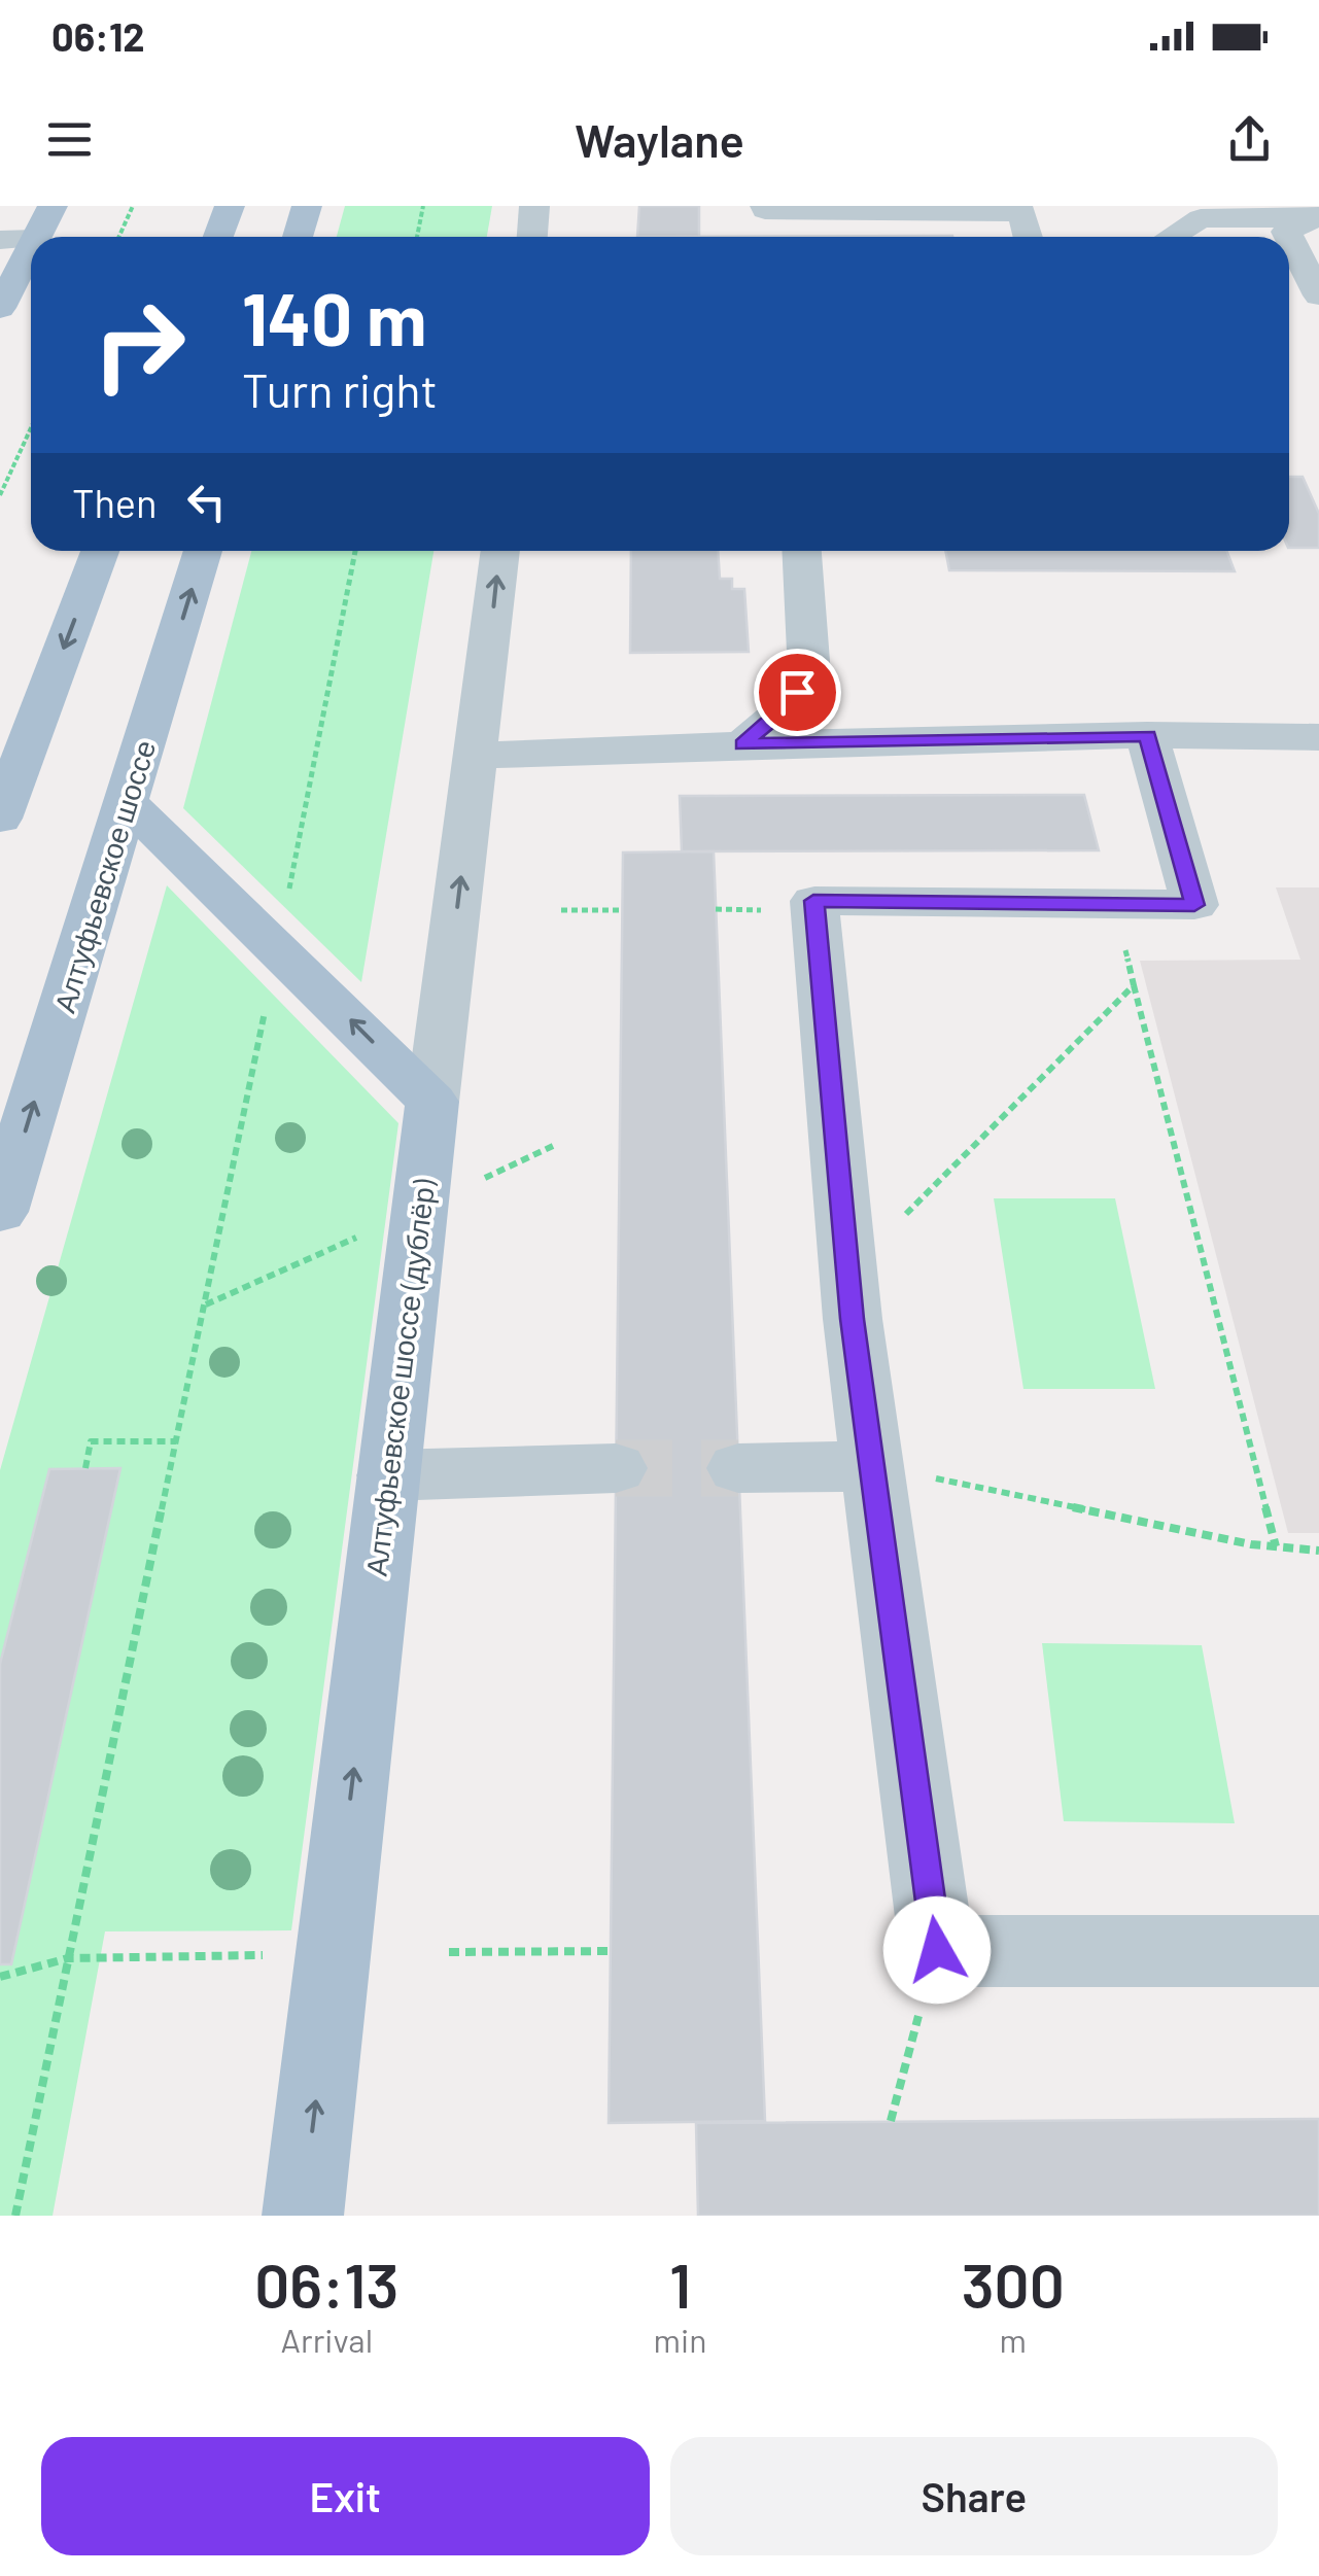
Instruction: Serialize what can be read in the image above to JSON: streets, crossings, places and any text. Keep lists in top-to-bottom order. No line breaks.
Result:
{"streets":{"main road":["Алтуфьевское шоссе","Алтуфьевское шоссе (дублёр)"]},"one_way":["Алтуфьевское шоссе (дублёр)"],"page":{"status":"06:12","header":"Waylane","turn":["140 m","Turn right"],"then":"Then","eta":["06:13","Arrival","1","min","300","m"],"buttons":["Exit","Share"]}}
